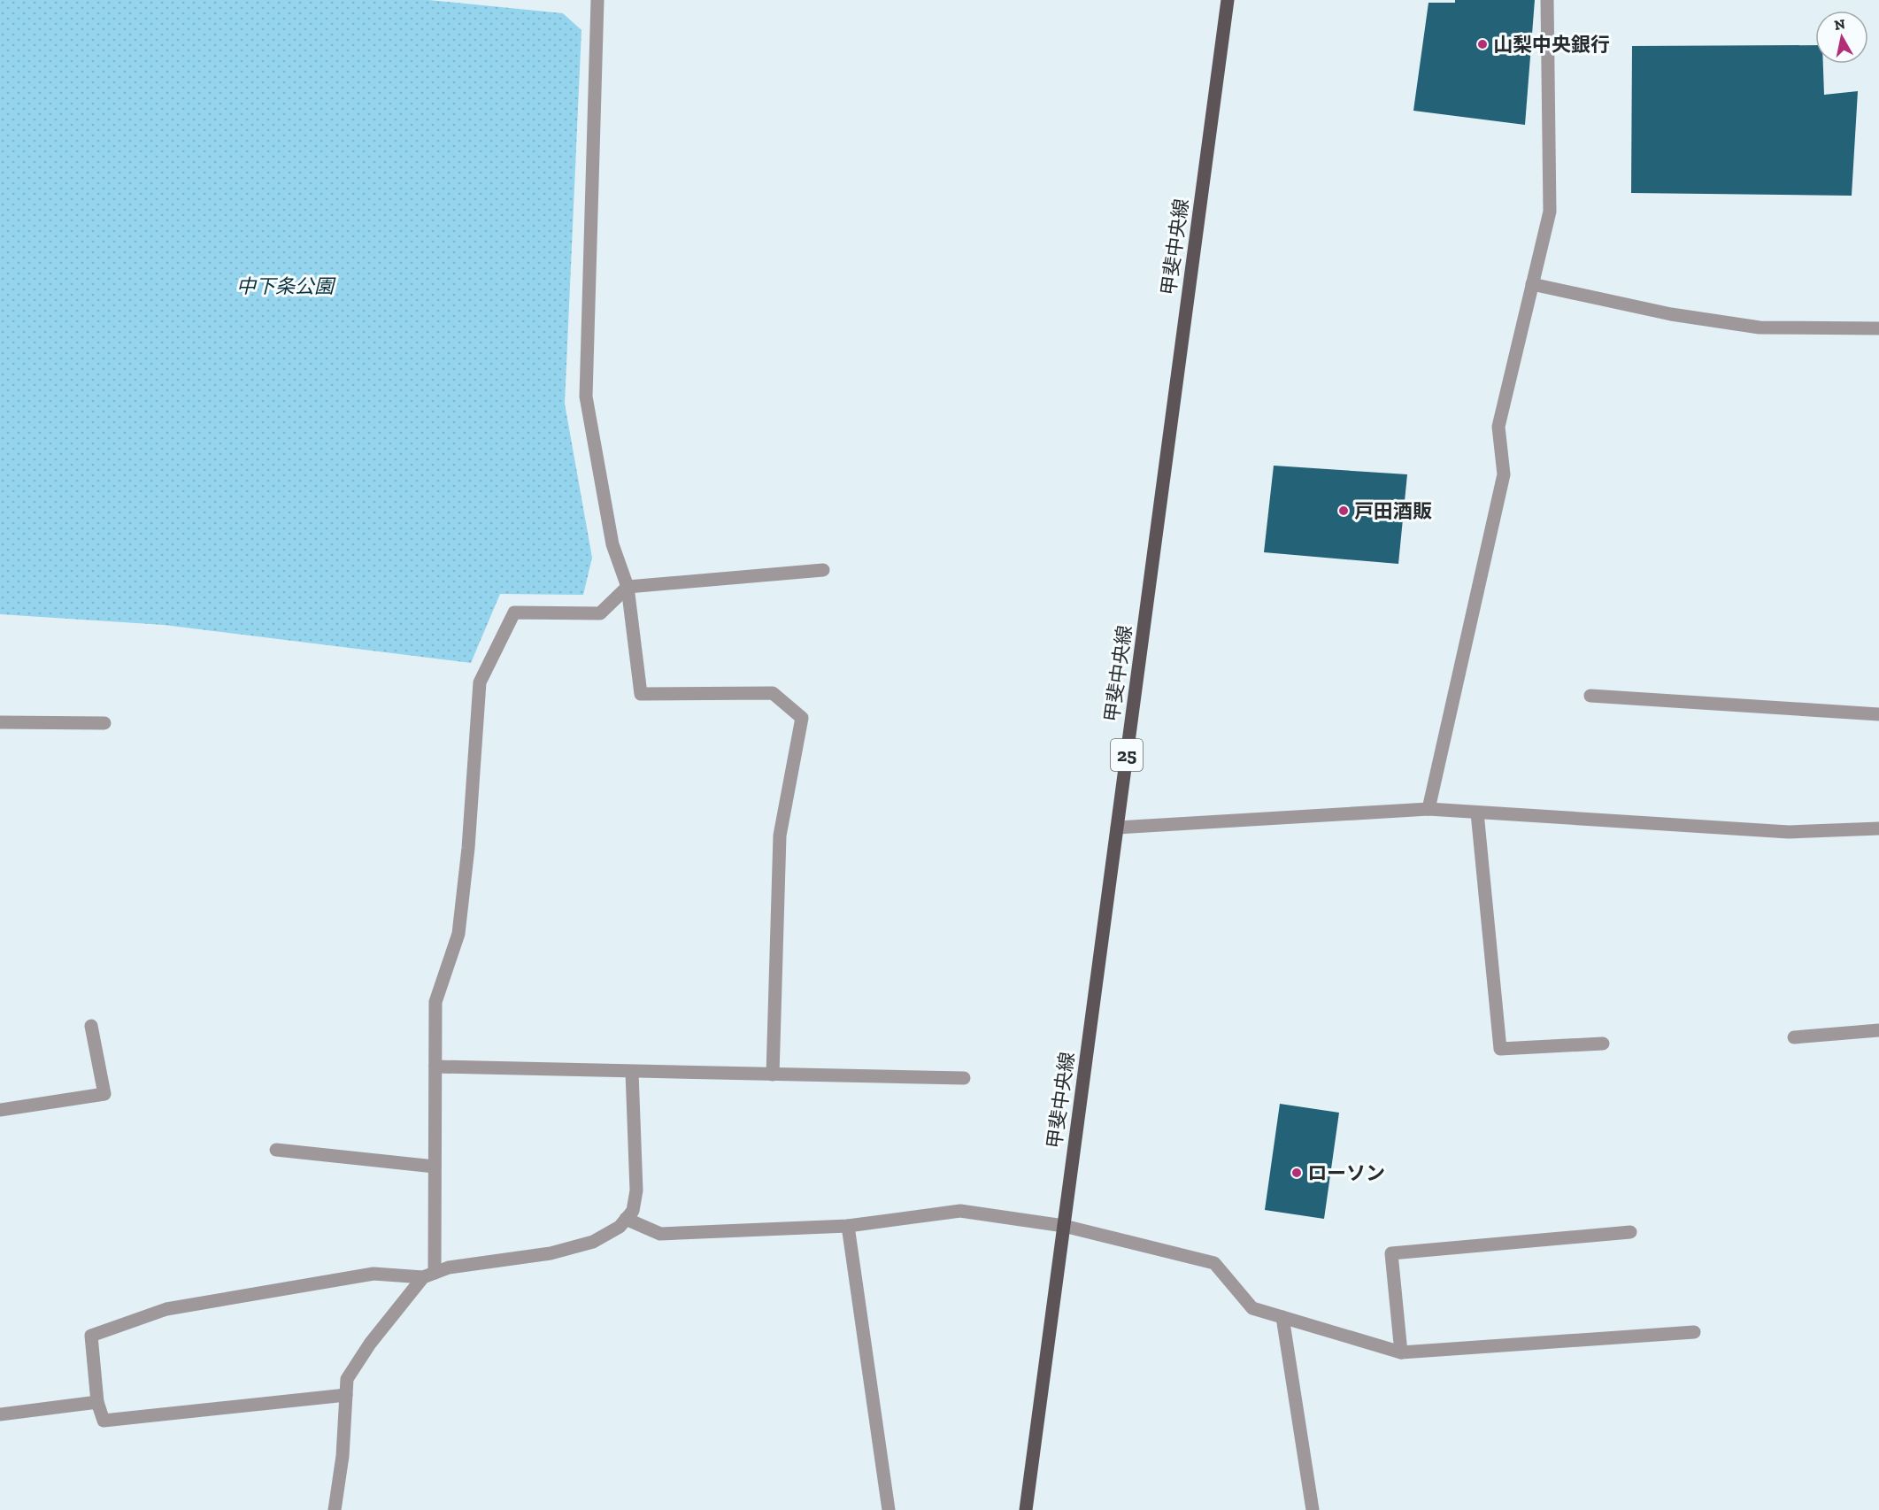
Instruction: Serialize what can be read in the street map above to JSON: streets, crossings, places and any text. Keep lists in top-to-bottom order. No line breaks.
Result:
{"streets":{"main road":["甲斐中央線","25"]},"parks":["中下条公園"],"places":["山梨中央銀行","戸田酒販","ローソン"],"north":"top"}
